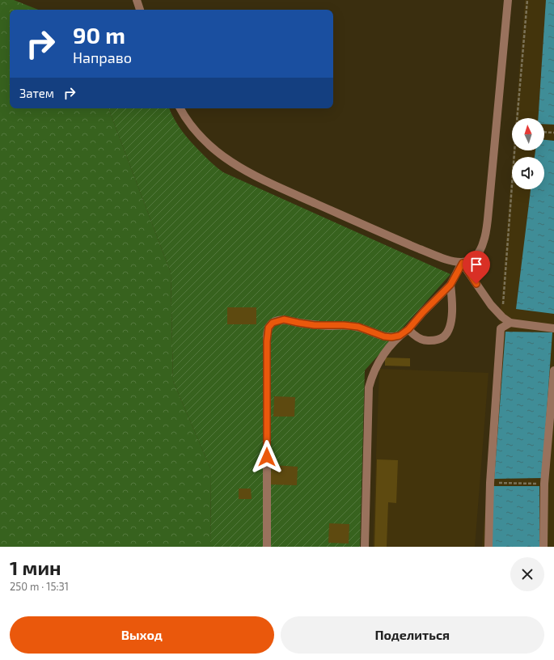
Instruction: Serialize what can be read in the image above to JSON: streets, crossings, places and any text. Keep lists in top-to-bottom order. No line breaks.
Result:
{"north":"top","page":{"turn":["90 m","Направо"],"then":"Затем","heading":["1 мин","250 m · 15:31"],"buttons":["Выход","Поделиться"]}}
